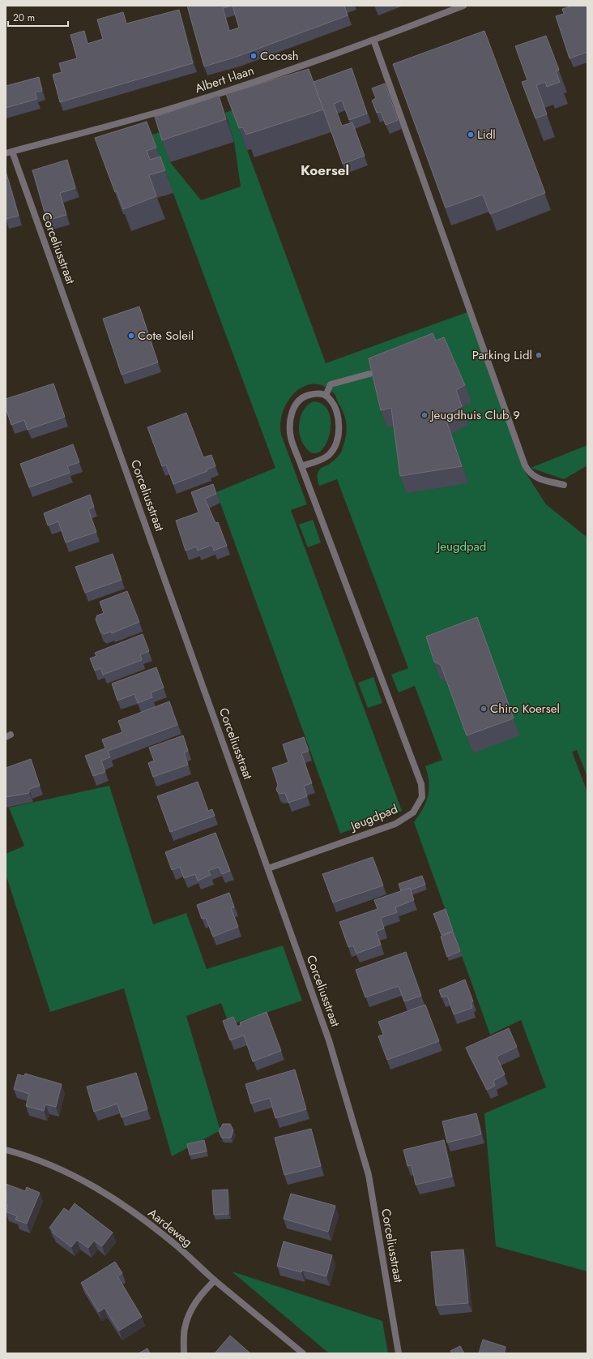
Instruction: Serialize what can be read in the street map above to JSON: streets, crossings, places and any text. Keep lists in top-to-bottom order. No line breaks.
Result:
{"streets":{"street":["Albert I-laan","Corceliusstraat","Jeugdpad","Aardeweg"]},"crossings":[["Albert I-laan","Corceliusstraat"],["Corceliusstraat","Jeugdpad"]],"districts":["Koersel"],"parks":["Jeugdpad"],"places":["Cocosh","Lidl","Cote Soleil","Parking Lidl","Jeugdhuis Club 9","Chiro Koersel"],"scale_bar":"20 m"}
